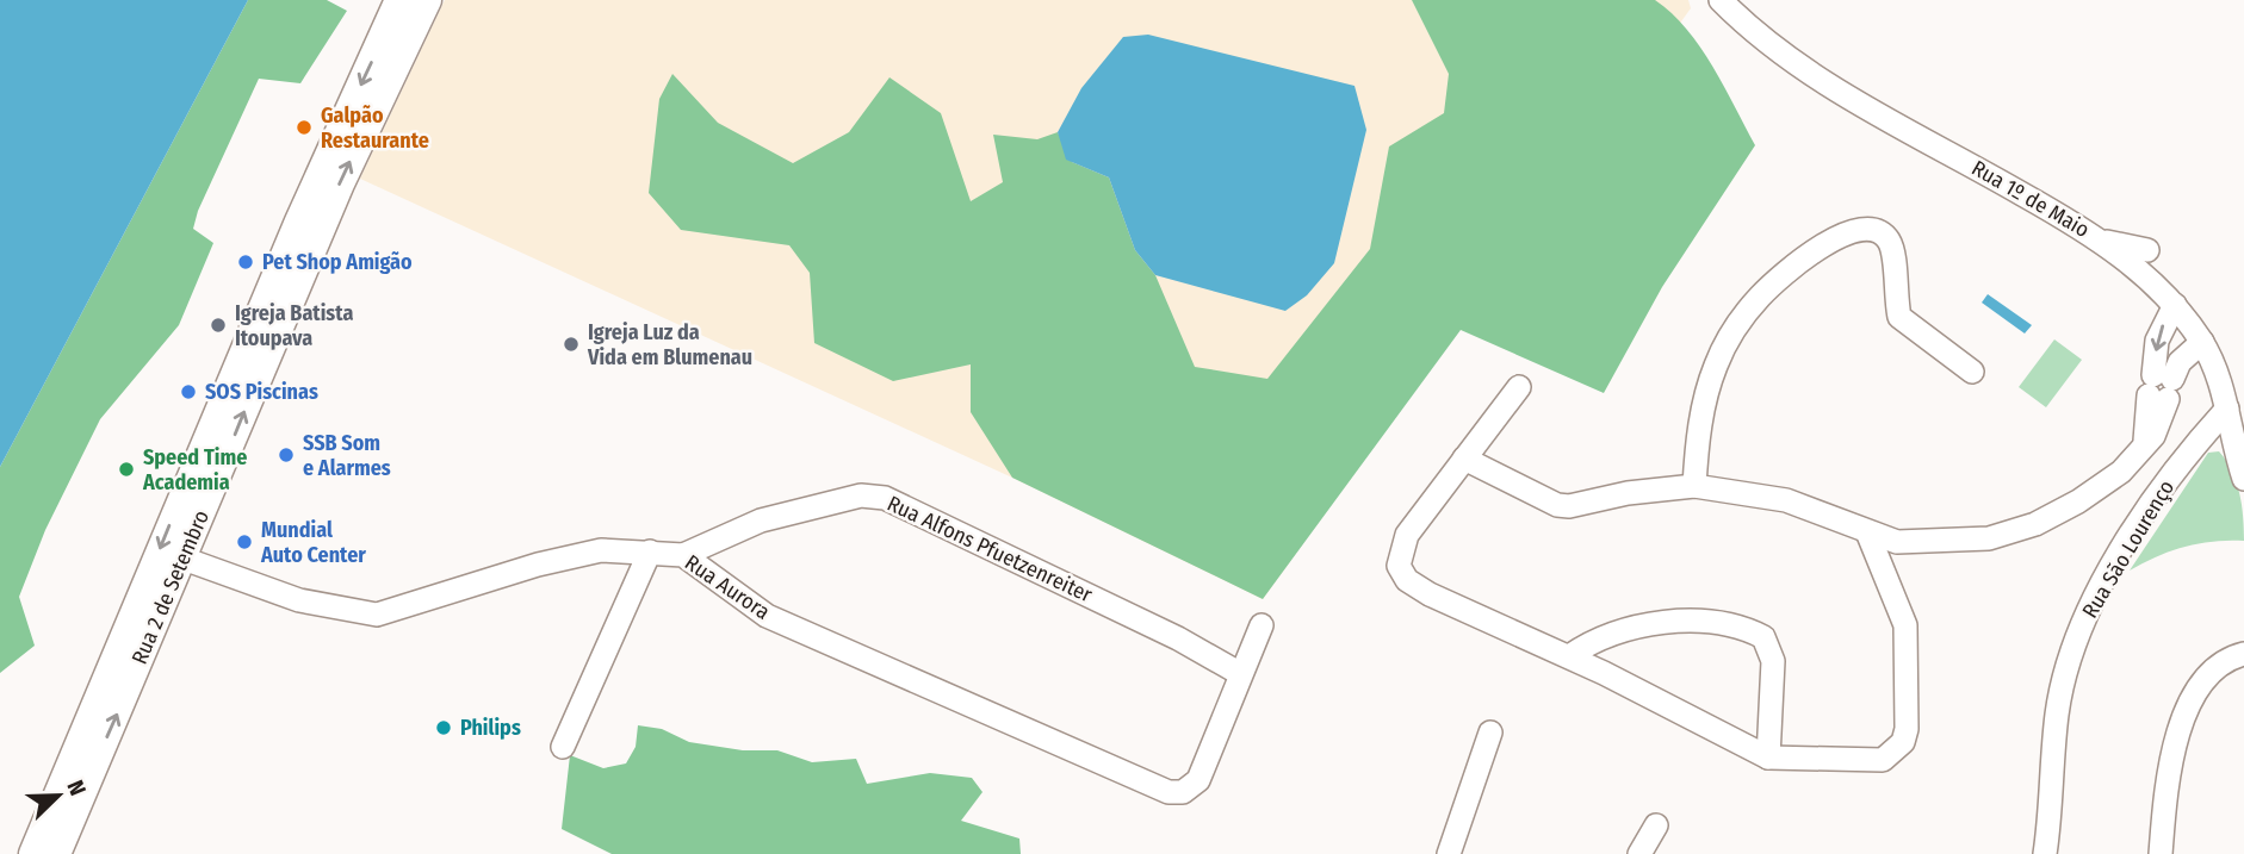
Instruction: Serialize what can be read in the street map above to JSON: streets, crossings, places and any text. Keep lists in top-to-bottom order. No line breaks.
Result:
{"streets":{"main road":["Rua 2 de Setembro"],"street":["Rua 1º de Maio","Rua Alfons Pfuetzenreiter","Rua São Lourenço","Rua Aurora"]},"crossings":[["Rua 1º de Maio","Rua São Lourenço"],["Rua Alfons Pfuetzenreiter","Rua Aurora"],["Rua 2 de Setembro","Rua Aurora"]],"places":["Galpão Restaurante","Pet Shop Amigão","Igreja Batista Itoupava","Igreja Luz da Vida em Blumenau","SOS Piscinas","SSB Som e Alarmes","Speed Time Academia","Mundial Auto Center","Philips"],"north":"top right"}
